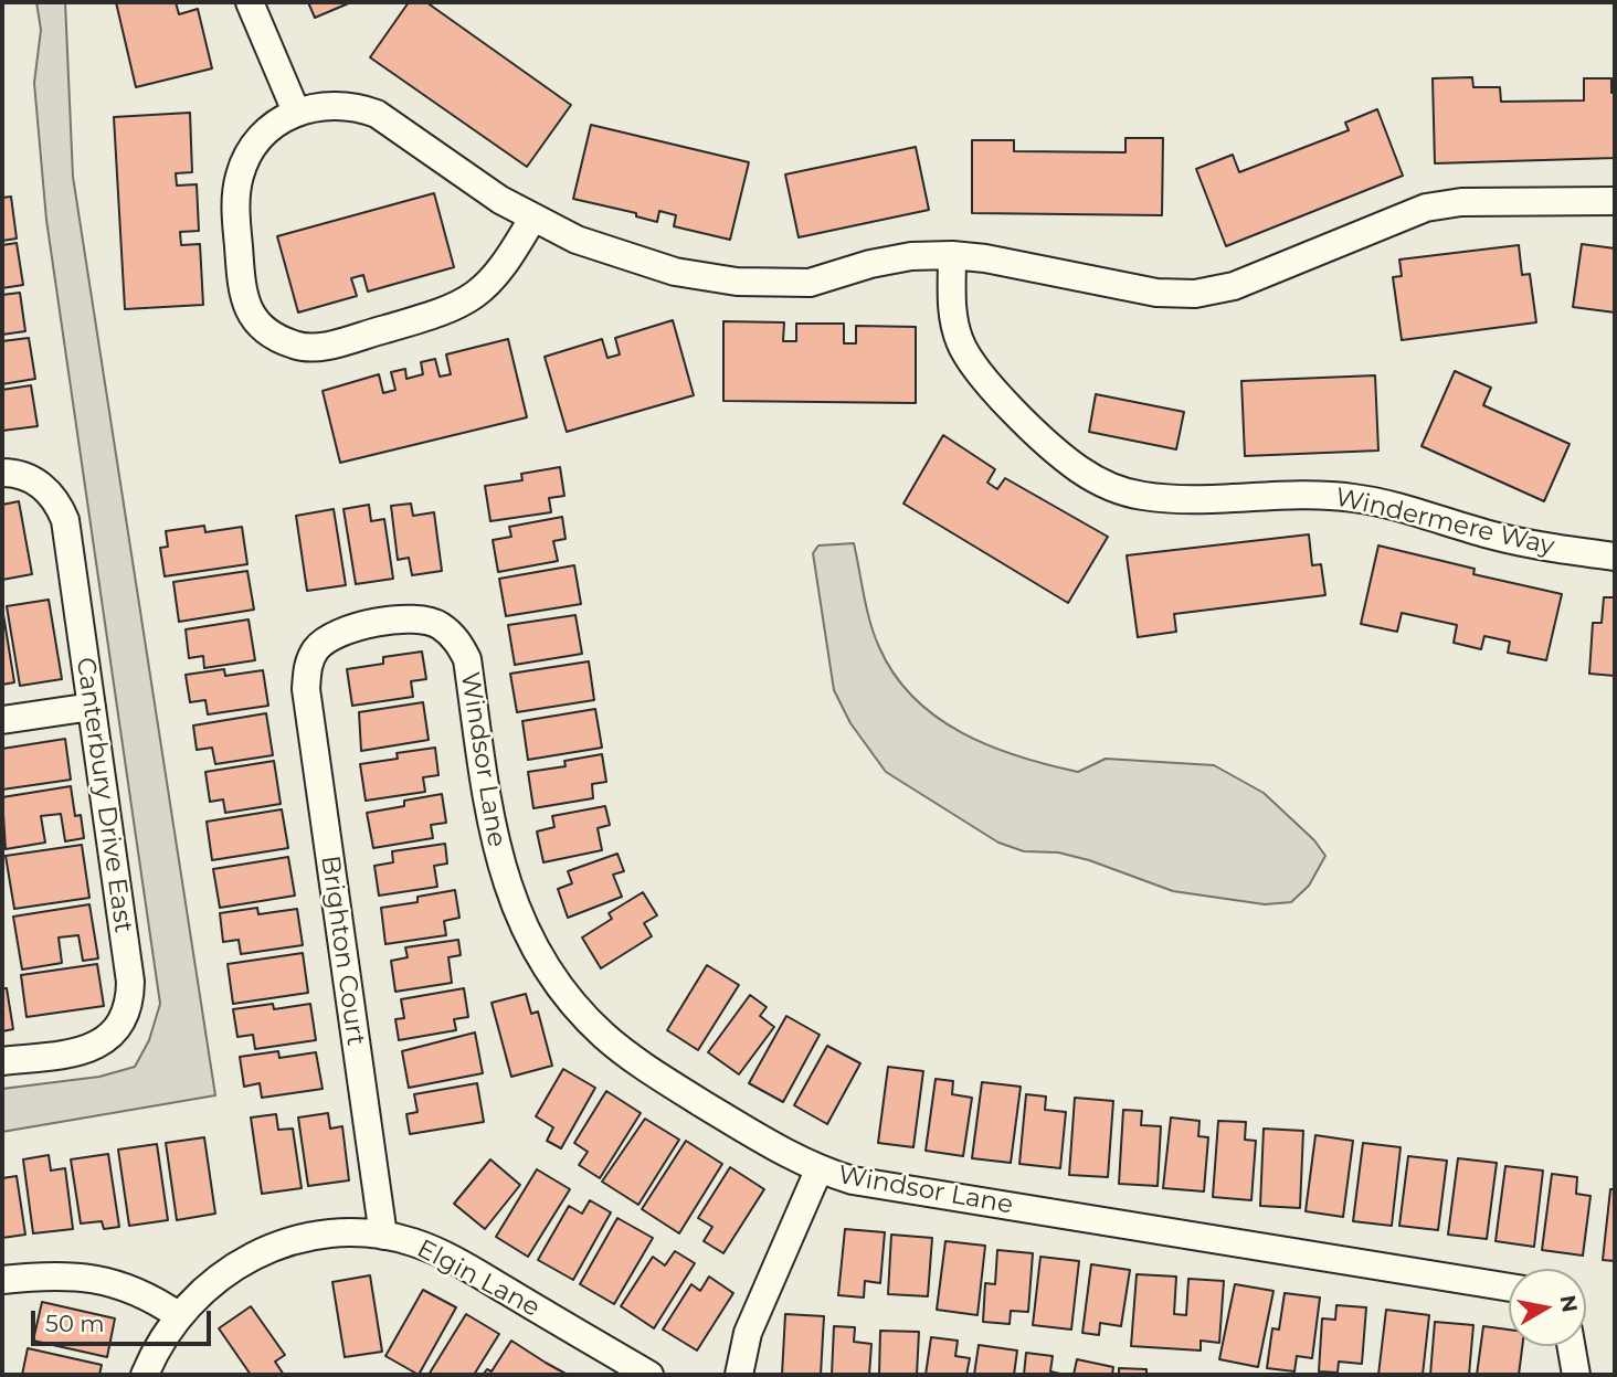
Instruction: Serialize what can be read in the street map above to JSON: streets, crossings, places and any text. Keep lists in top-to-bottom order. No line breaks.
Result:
{"streets":{"street":["Windermere Way","Windsor Lane","Canterbury Drive East","Brighton Court","Elgin Lane"]},"crossings":[["Windsor Lane","Brighton Court"],["Brighton Court","Elgin Lane"]],"scale_bar":"50 m","north":"right"}
